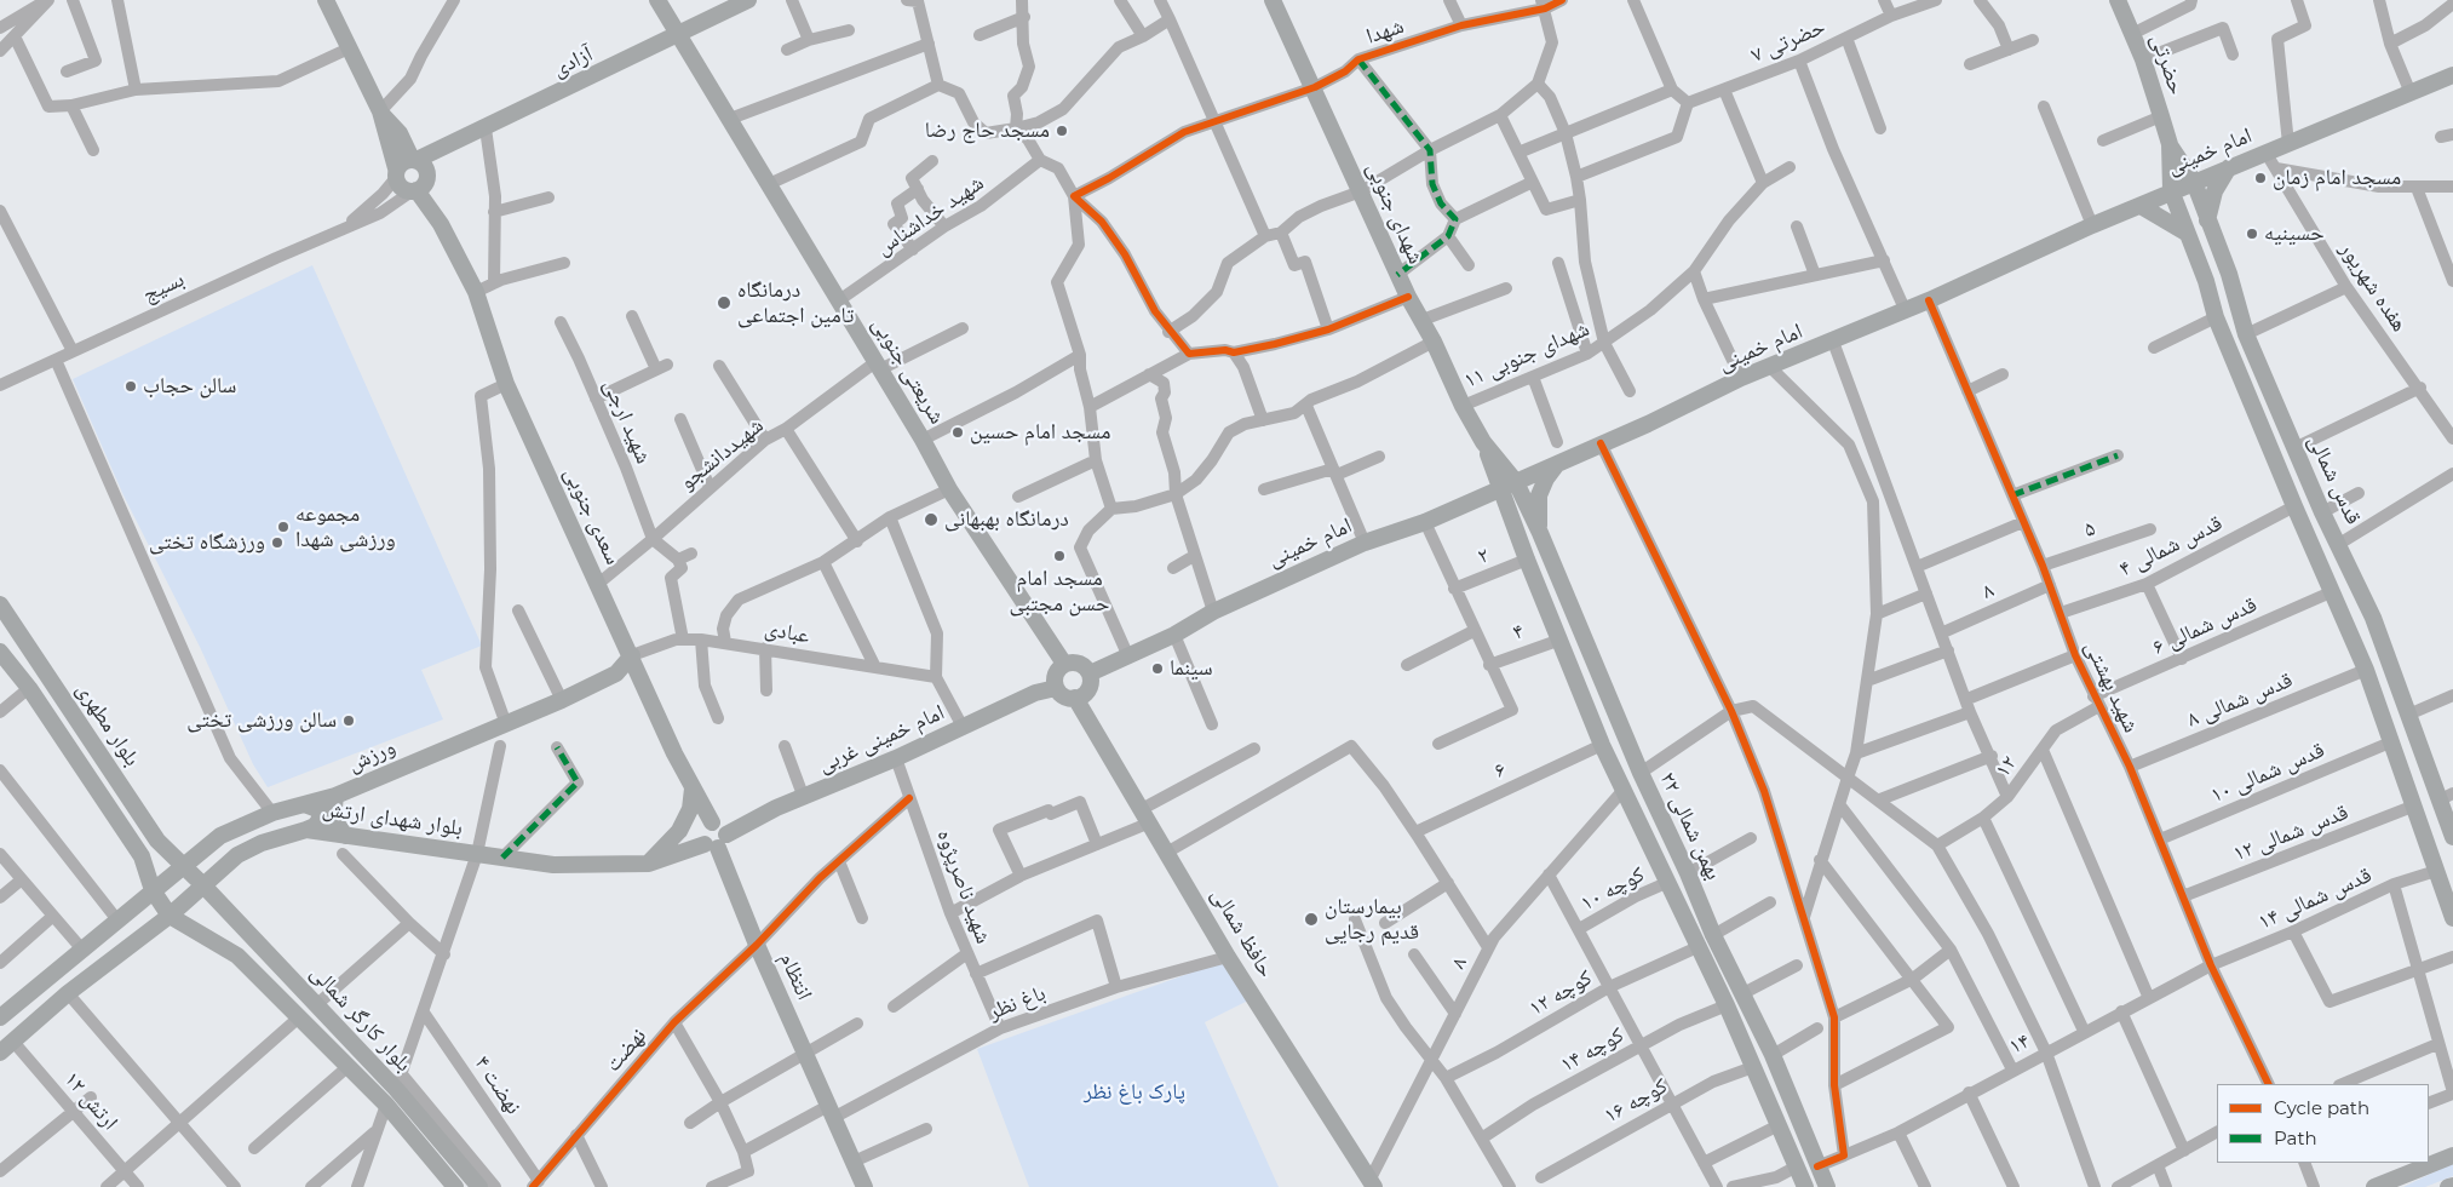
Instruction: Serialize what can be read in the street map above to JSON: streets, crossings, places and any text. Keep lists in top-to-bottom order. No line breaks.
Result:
{"streets":{"main road":["آزادی","حضرتی","امام خمینی","شهدای جنوبی","شریعتی جنوبی","قدس شمالی","سعدی جنوبی","بلوار مطهری","امام خمینی غربی","ورزش","بلوار شهدای ارتش","۲۲ بهمن شمالی","حافظ شمالی","انتظام","بلوار کارگر شمالی"],"street":["شهدا","حضرتی ۷","شهید خداشناس","بسیج","هفده شهریور","۱۱ شهدای جنوبی","شهید ارجی","شهیددانشجو","۵","قدس شمالی ۴","۲","۸","قدس شمالی ۶","عبادی","۴","شهید بهشتی","قدس شمالی ۸","۱۲","۶","قدس شمالی ۱۰","قدس شمالی ۱۲","شهید ناصرپژوه","کوچه ۱۰","قدس شمالی ۱۴","کوچه ۱۲","باغ نظر","۱۴","نهضت","کوچه ۱۴","نهضت ۴","ارتش ۱۲","کوچه ۱۶"]},"crossings":[["شهدا","شهدای جنوبی"],["آزادی","شریعتی جنوبی"],["آزادی","سعدی جنوبی"],["حضرتی","قدس شمالی"],["امام خمینی","شهدای جنوبی"],["امام خمینی","هفده شهریور"],["امام خمینی","شریعتی جنوبی"],["امام خمینی","قدس شمالی"],["امام خمینی","شهید بهشتی"],["امام خمینی","امام خمینی غربی"],["امام خمینی","۲۲ بهمن شمالی"],["امام خمینی","حافظ شمالی"],["شهدای جنوبی","۱۱ شهدای جنوبی"],["شهدای جنوبی","۲۲ بهمن شمالی"],["شهید خداشناس","شریعتی جنوبی"],["شریعتی جنوبی","شهیددانشجو"],["شریعتی جنوبی","امام خمینی غربی"],["شریعتی جنوبی","حافظ شمالی"],["شهید ارجی","شهیددانشجو"],["شهیددانشجو","سعدی جنوبی"],["سعدی جنوبی","عبادی"],["سعدی جنوبی","ورزش"],["۵","شهید بهشتی"],["قدس شمالی ۴","شهید بهشتی"],["۸","شهید بهشتی"],["۸","حافظ شمالی"],["قدس شمالی ۶","شهید بهشتی"],["قدس شمالی ۶","۱۲"],["عبادی","ورزش"],["شهید بهشتی","قدس شمالی ۸"],["شهید بهشتی","۱۲"],["شهید بهشتی","قدس شمالی ۱۰"],["شهید بهشتی","قدس شمالی ۱۲"],["شهید بهشتی","قدس شمالی ۱۴"],["شهید بهشتی","۱۴"],["بلوار مطهری","ورزش"],["بلوار مطهری","بلوار شهدای ارتش"],["بلوار مطهری","بلوار کارگر شمالی"],["امام خمینی غربی","بلوار شهدای ارتش"],["امام خمینی غربی","شهید ناصرپژوه"],["امام خمینی غربی","حافظ شمالی"],["امام خمینی غربی","انتظام"],["بلوار شهدای ارتش","انتظام"],["بلوار شهدای ارتش","بلوار کارگر شمالی"],["بلوار شهدای ارتش","ارتش ۱۲"],["۲۲ بهمن شمالی","۱۴"],["شهید ناصرپژوه","باغ نظر"],["شهید ناصرپژوه","نهضت"],["قدس شمالی ۱۴","۱۴"],["حافظ شمالی","باغ نظر"],["انتظام","باغ نظر"],["انتظام","نهضت"],["نهضت","نهضت ۴"]],"parks":["پارک باغ نظر"],"places":["مسجد حاج رضا","مسجد امام زمان","حسینیه","درمانگاه تامین اجتماعی","سالن حجاب","مسجد امام حسین","درمانگاه بهبهانی","مجموعه ورزشی شهدا","ورزشگاه تختی","مسجد امام حسن مجتبی","سینما","سالن ورزشی تختی","بیمارستان قدیم رجایی"],"legend":["Cycle path","Path"]}
